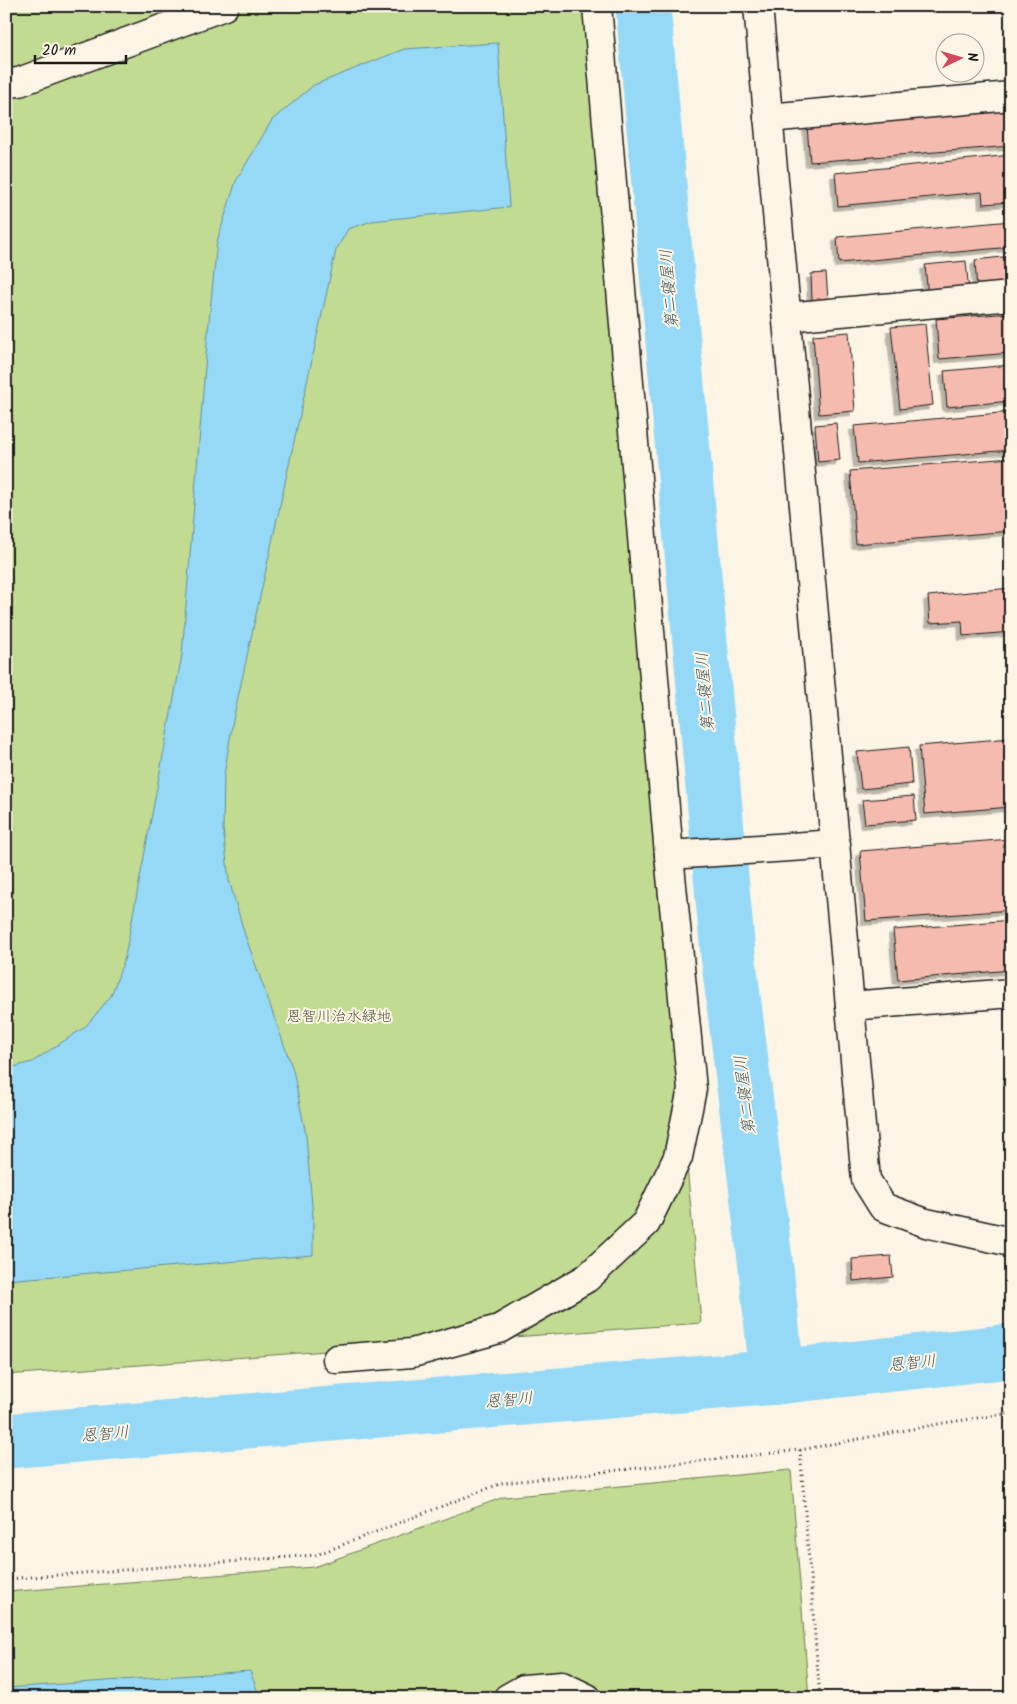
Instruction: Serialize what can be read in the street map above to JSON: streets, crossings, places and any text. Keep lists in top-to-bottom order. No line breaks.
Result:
{"water":["第二寝屋川","恩智川"],"parks":["恩智川治水緑地"],"scale_bar":"20 m","north":"right"}
